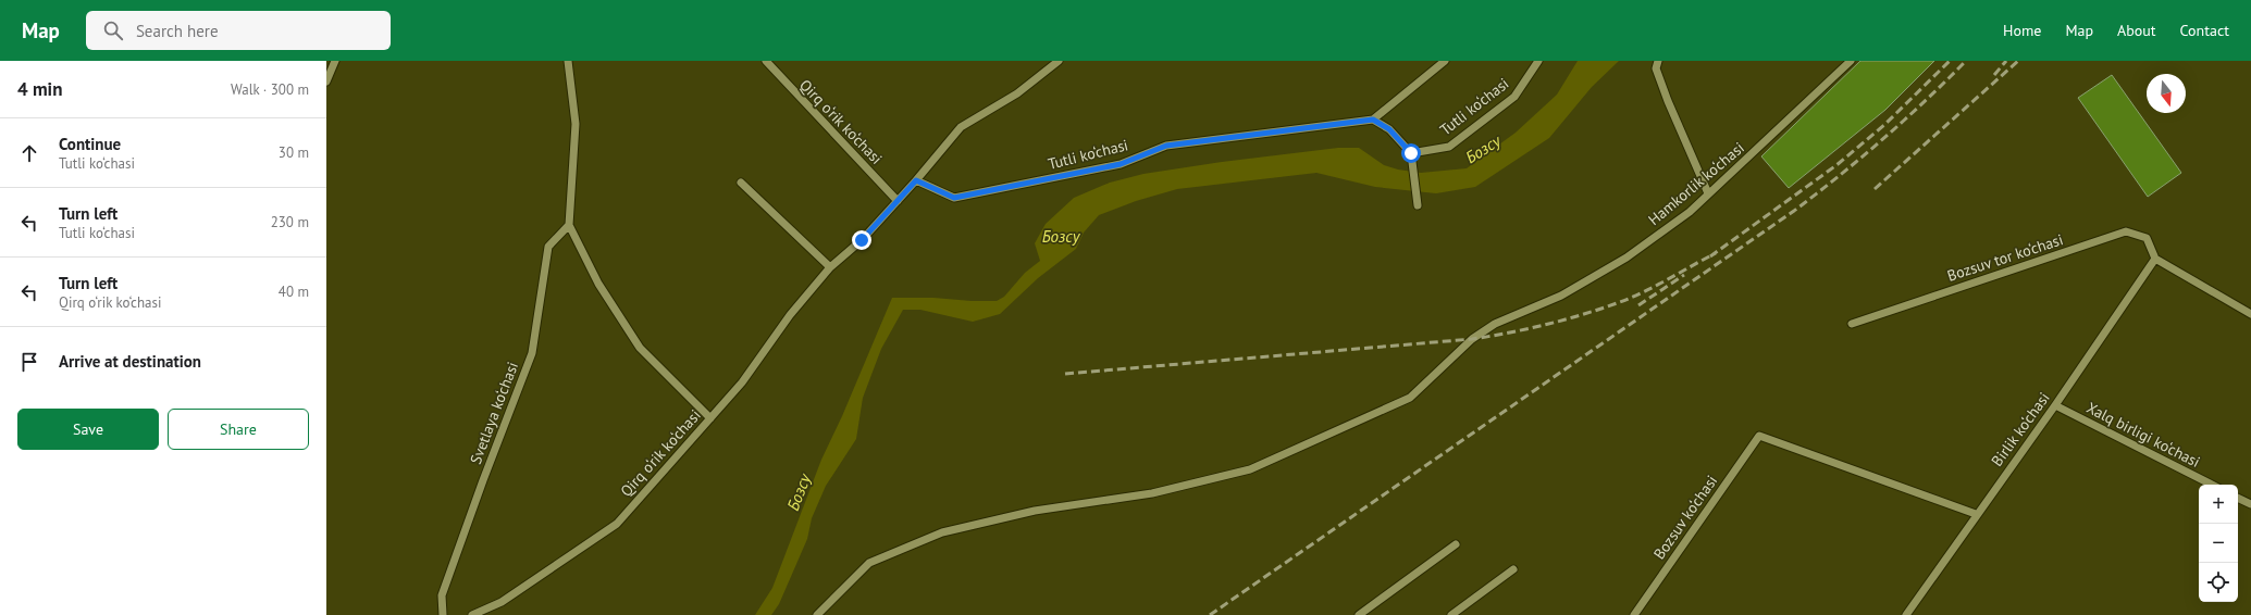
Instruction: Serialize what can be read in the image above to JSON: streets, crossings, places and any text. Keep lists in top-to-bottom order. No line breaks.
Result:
{"streets":{"street":["Tutli ko‘chasi","Qirq o‘rik ko‘chasi","Hamkorlik ko‘chasi","Bozsuv tor ko‘chasi","Svetlaya ko‘chasi","Birlik ko‘chasi","Xalq birligi ko‘chasi","Bozsuv ko‘chasi"]},"crossings":[["Tutli ko‘chasi","Qirq o‘rik ko‘chasi"],["Bozsuv tor ko‘chasi","Birlik ko‘chasi"],["Birlik ko‘chasi","Xalq birligi ko‘chasi"],["Birlik ko‘chasi","Bozsuv ko‘chasi"]],"water":["Бозсу"],"north":"bottom","page":{"header":"Map","search":"Search here","nav":["Home","Map","About","Contact"],"heading":["4 min","Walk · 300 m"],"list":[["Continue","Tutli ko‘chasi","30 m"],["Turn left","Tutli ko‘chasi","230 m"],["Turn left","Qirq o‘rik ko‘chasi","40 m"],"Arrive at destination"],"buttons":["Save","Share"],"map_buttons":["+","−"]}}
